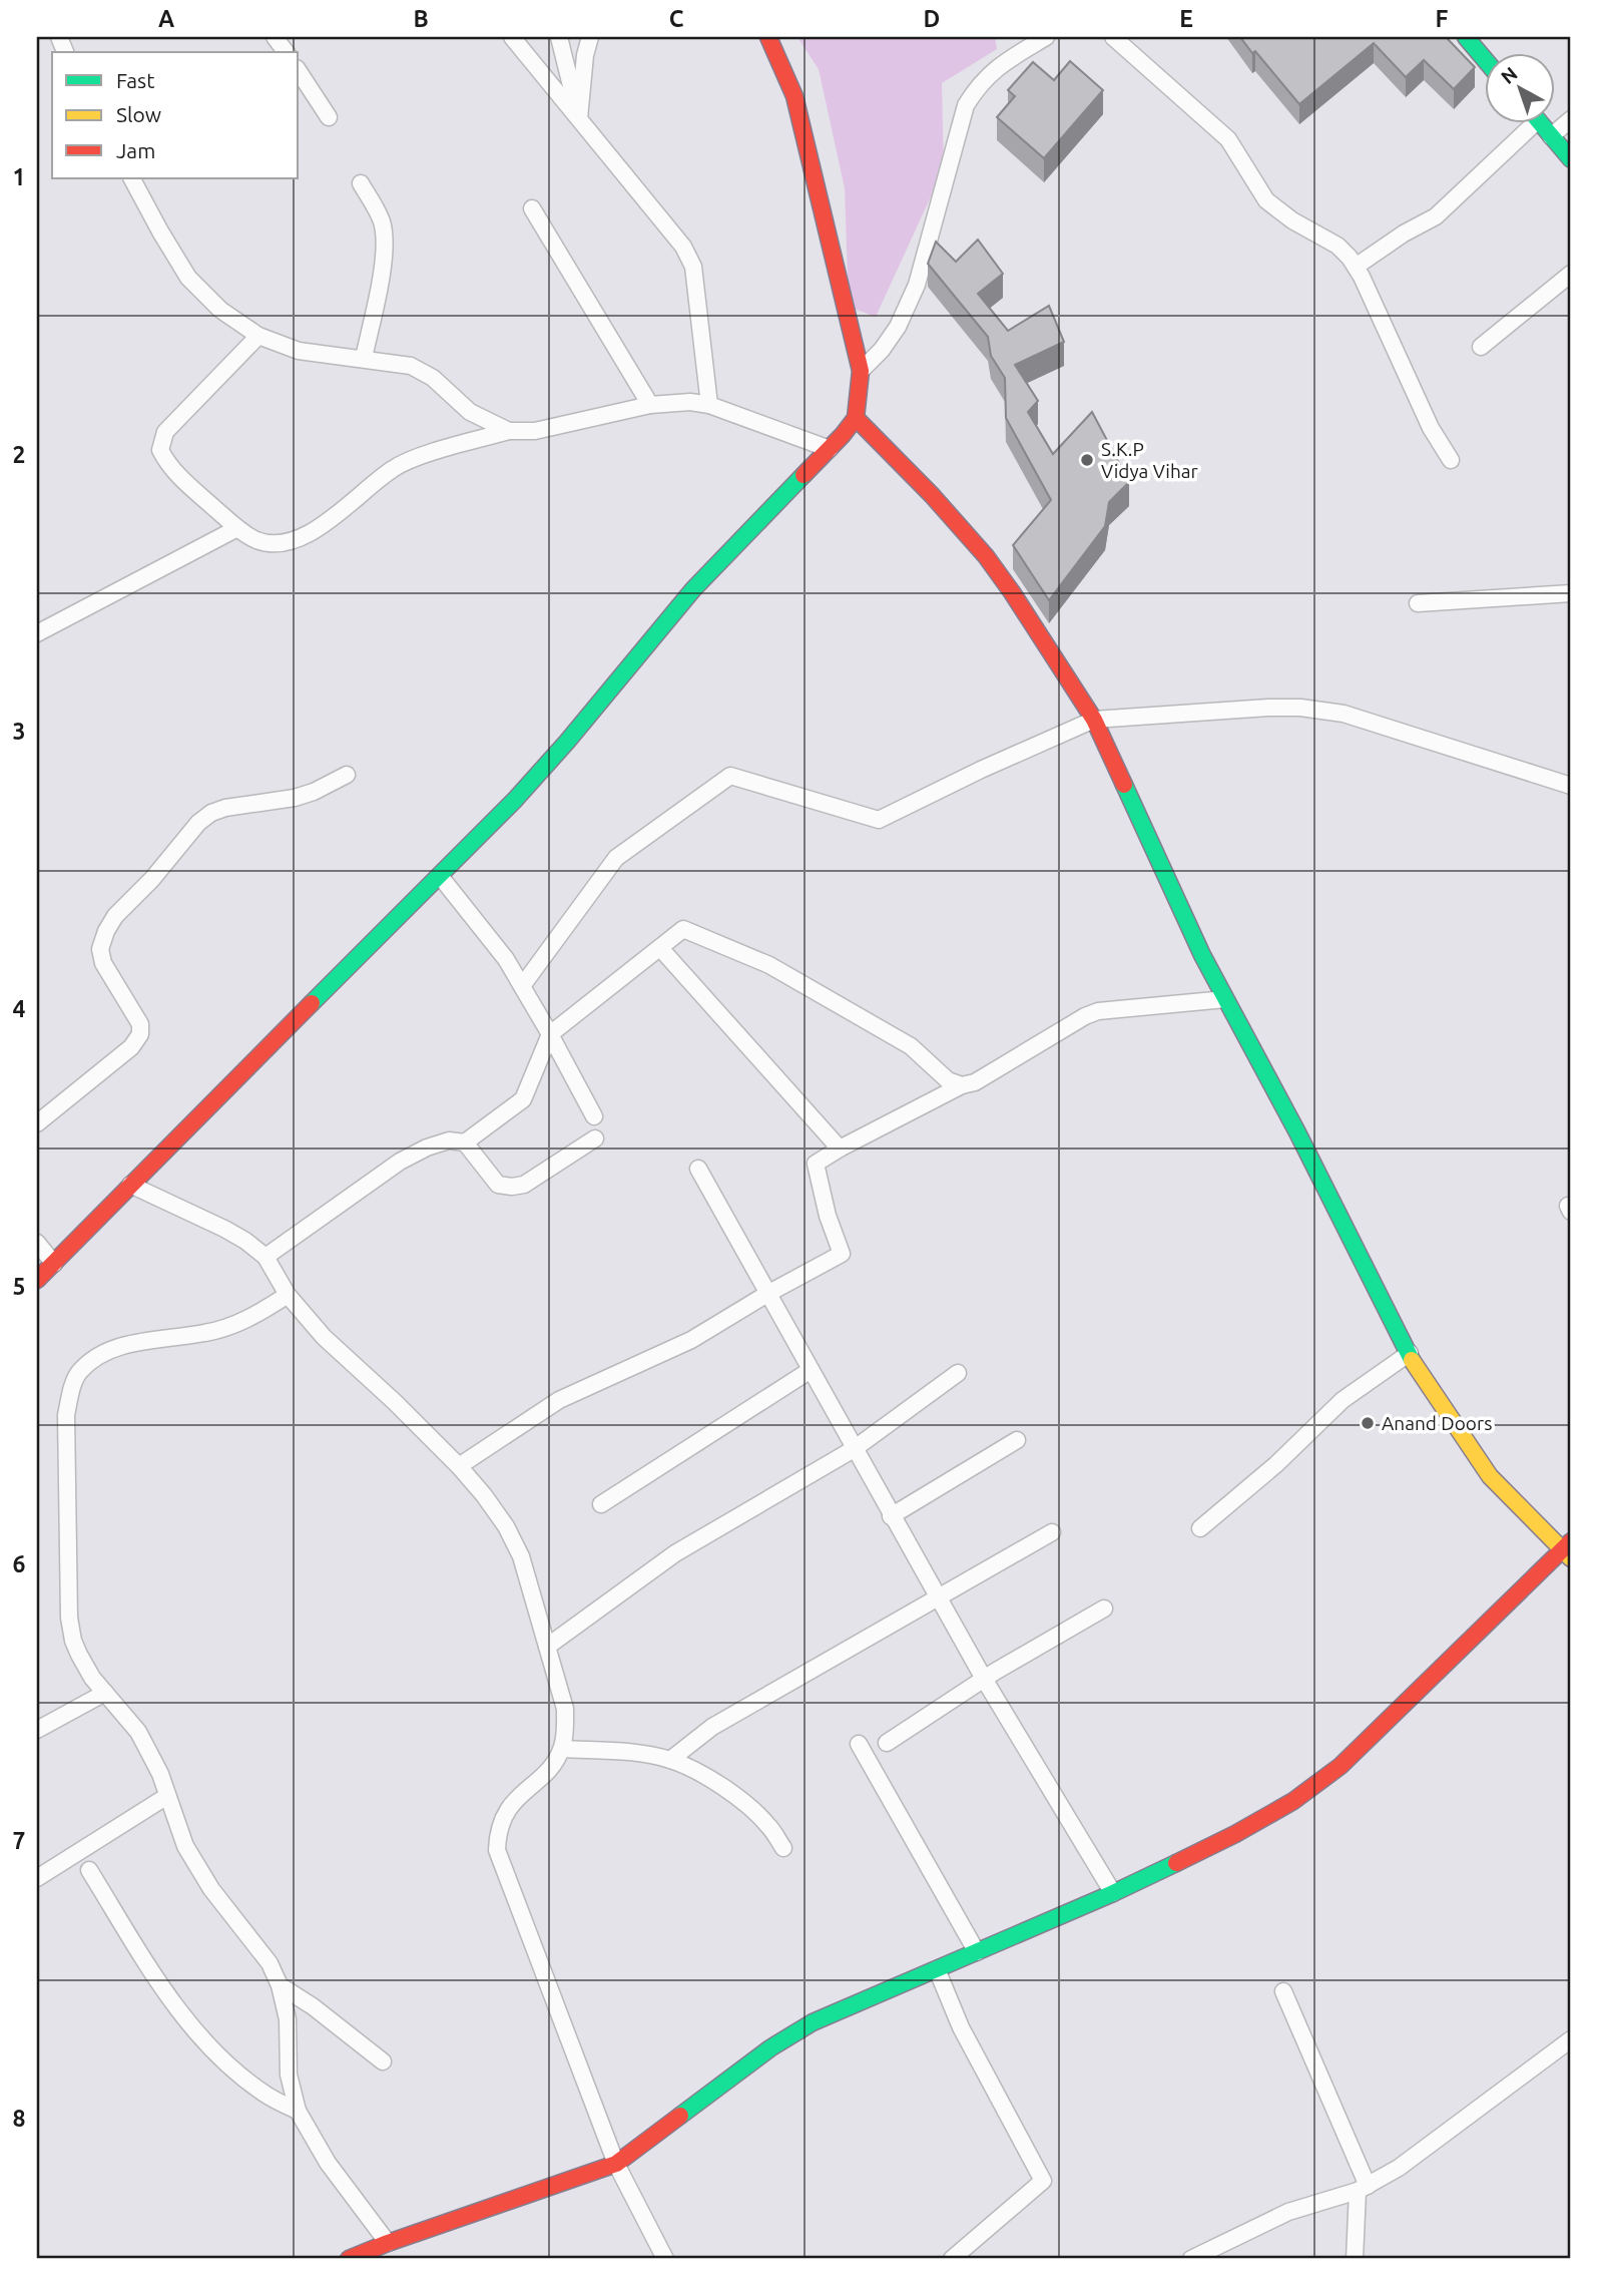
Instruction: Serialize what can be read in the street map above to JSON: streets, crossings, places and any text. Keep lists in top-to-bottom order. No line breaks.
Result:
{"places":["S.K.P Vidya Vihar","Anand Doors"],"legend":["Fast","Slow","Jam"],"north":"top left","grid":{"columns":["A","B","C","D","E","F"],"rows":["1","2","3","4","5","6","7","8"]}}
